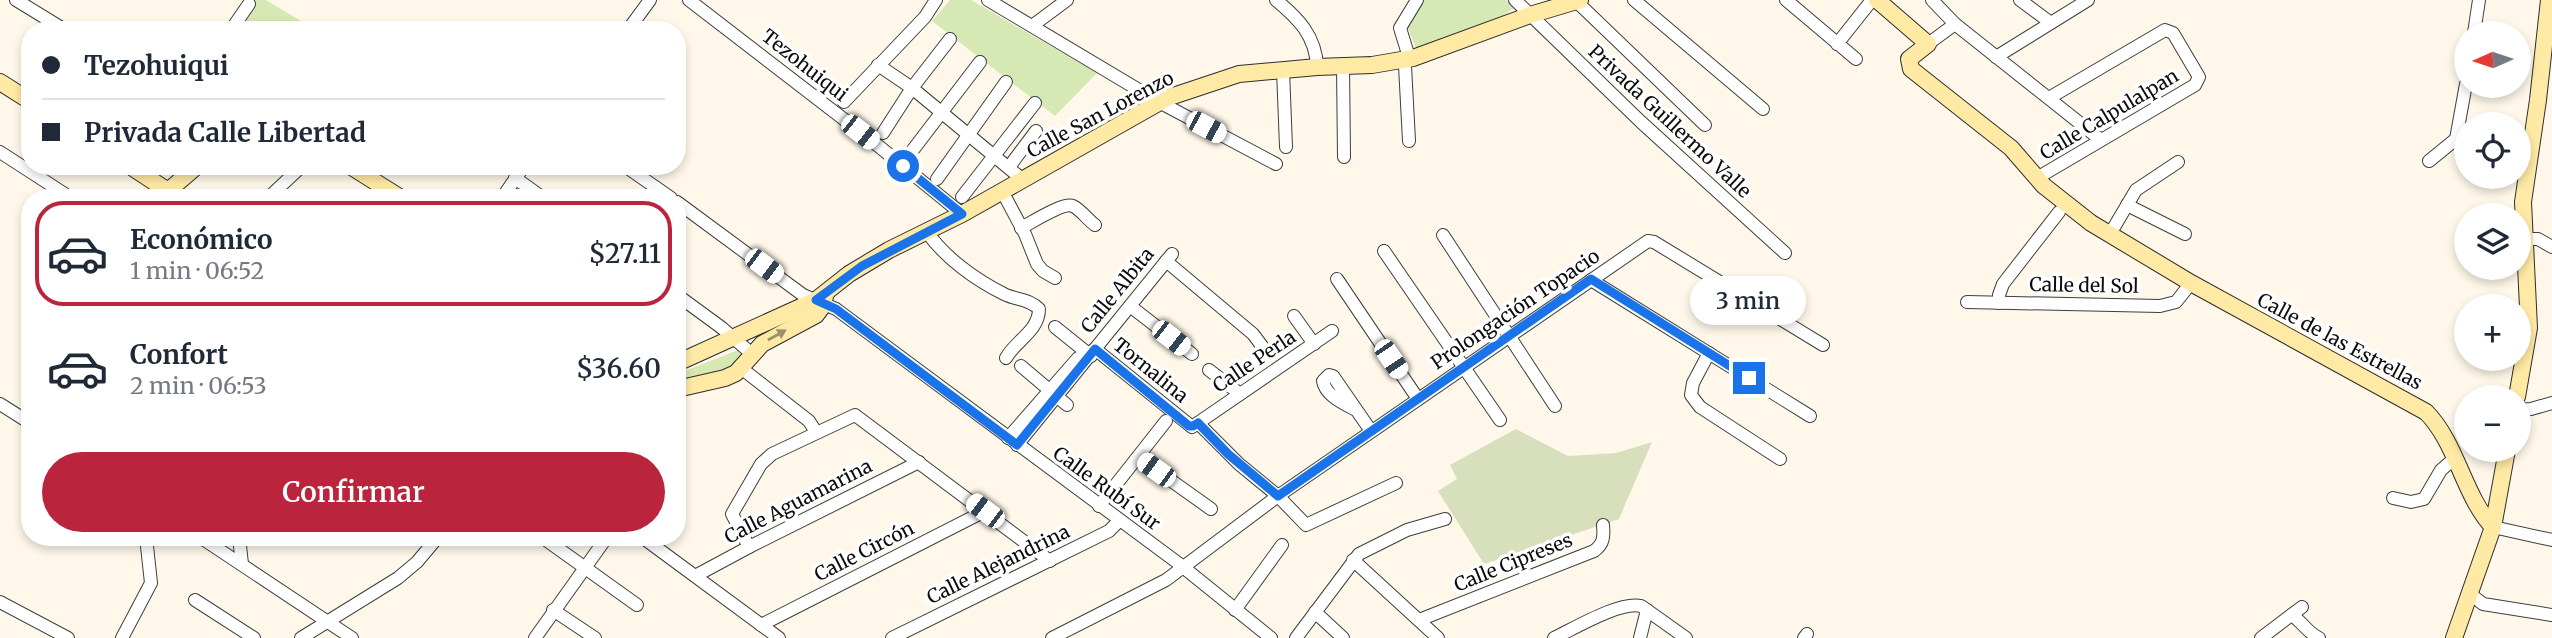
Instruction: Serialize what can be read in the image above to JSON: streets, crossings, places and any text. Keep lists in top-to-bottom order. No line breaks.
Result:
{"streets":{"street":["Tezohuiqui","Calle San Lorenzo","Calle Calpulalpan","Privada Guillermo Valle","Calle del Sol","Calle Albita","Prolongación Topacio","Calle de las Estrellas","Calle Perla","Tornalina","Calle Rubí Sur","Calle Aguamarina","Calle Circón","Calle Cipreses","Calle Alejandrina"]},"crossings":[["Tezohuiqui","Calle San Lorenzo"],["Calle San Lorenzo","Privada Guillermo Valle"],["Calle San Lorenzo","Calle Rubí Sur"],["Calle Calpulalpan","Calle de las Estrellas"],["Calle del Sol","Calle de las Estrellas"],["Calle Albita","Tornalina"],["Calle Albita","Calle Rubí Sur"],["Prolongación Topacio","Tornalina"],["Prolongación Topacio","Calle Rubí Sur"],["Calle Perla","Tornalina"],["Calle Rubí Sur","Calle Alejandrina"]],"north":"left","page":{"map_buttons":["+","−"],"banner":["Tezohuiqui","Privada Calle Libertad"],"list":[{"name":"Económico","note":"1 min · 06:52","value":"$27.11"},{"name":"Confort","note":"2 min · 06:53","value":"$36.60"}],"bubble":"3 min","buttons":"Confirmar"}}
